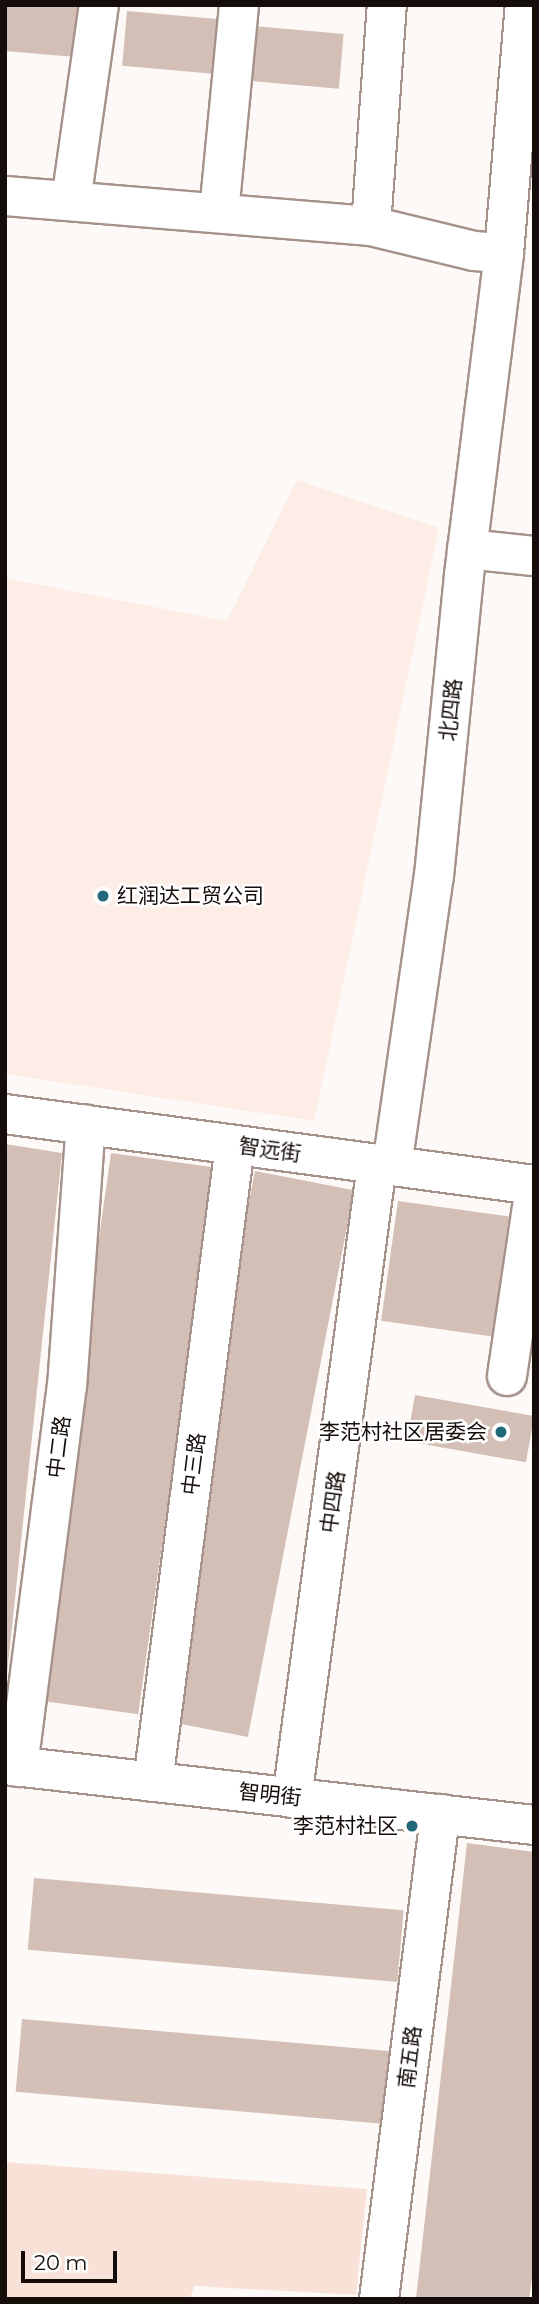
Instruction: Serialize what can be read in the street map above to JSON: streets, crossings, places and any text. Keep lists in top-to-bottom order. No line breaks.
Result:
{"streets":{"street":["北四路","智远街","中二路","中三路","中四路","智明街","南五路"]},"crossings":[["北四路","智远街"],["北四路","中四路"],["智远街","中二路"],["智远街","中三路"],["智远街","中四路"],["中二路","智明街"],["中三路","智明街"],["中四路","智明街"],["智明街","南五路"]],"places":["红润达工贸公司","李范村社区居委会","李范村社区"],"scale_bar":"20 m"}
